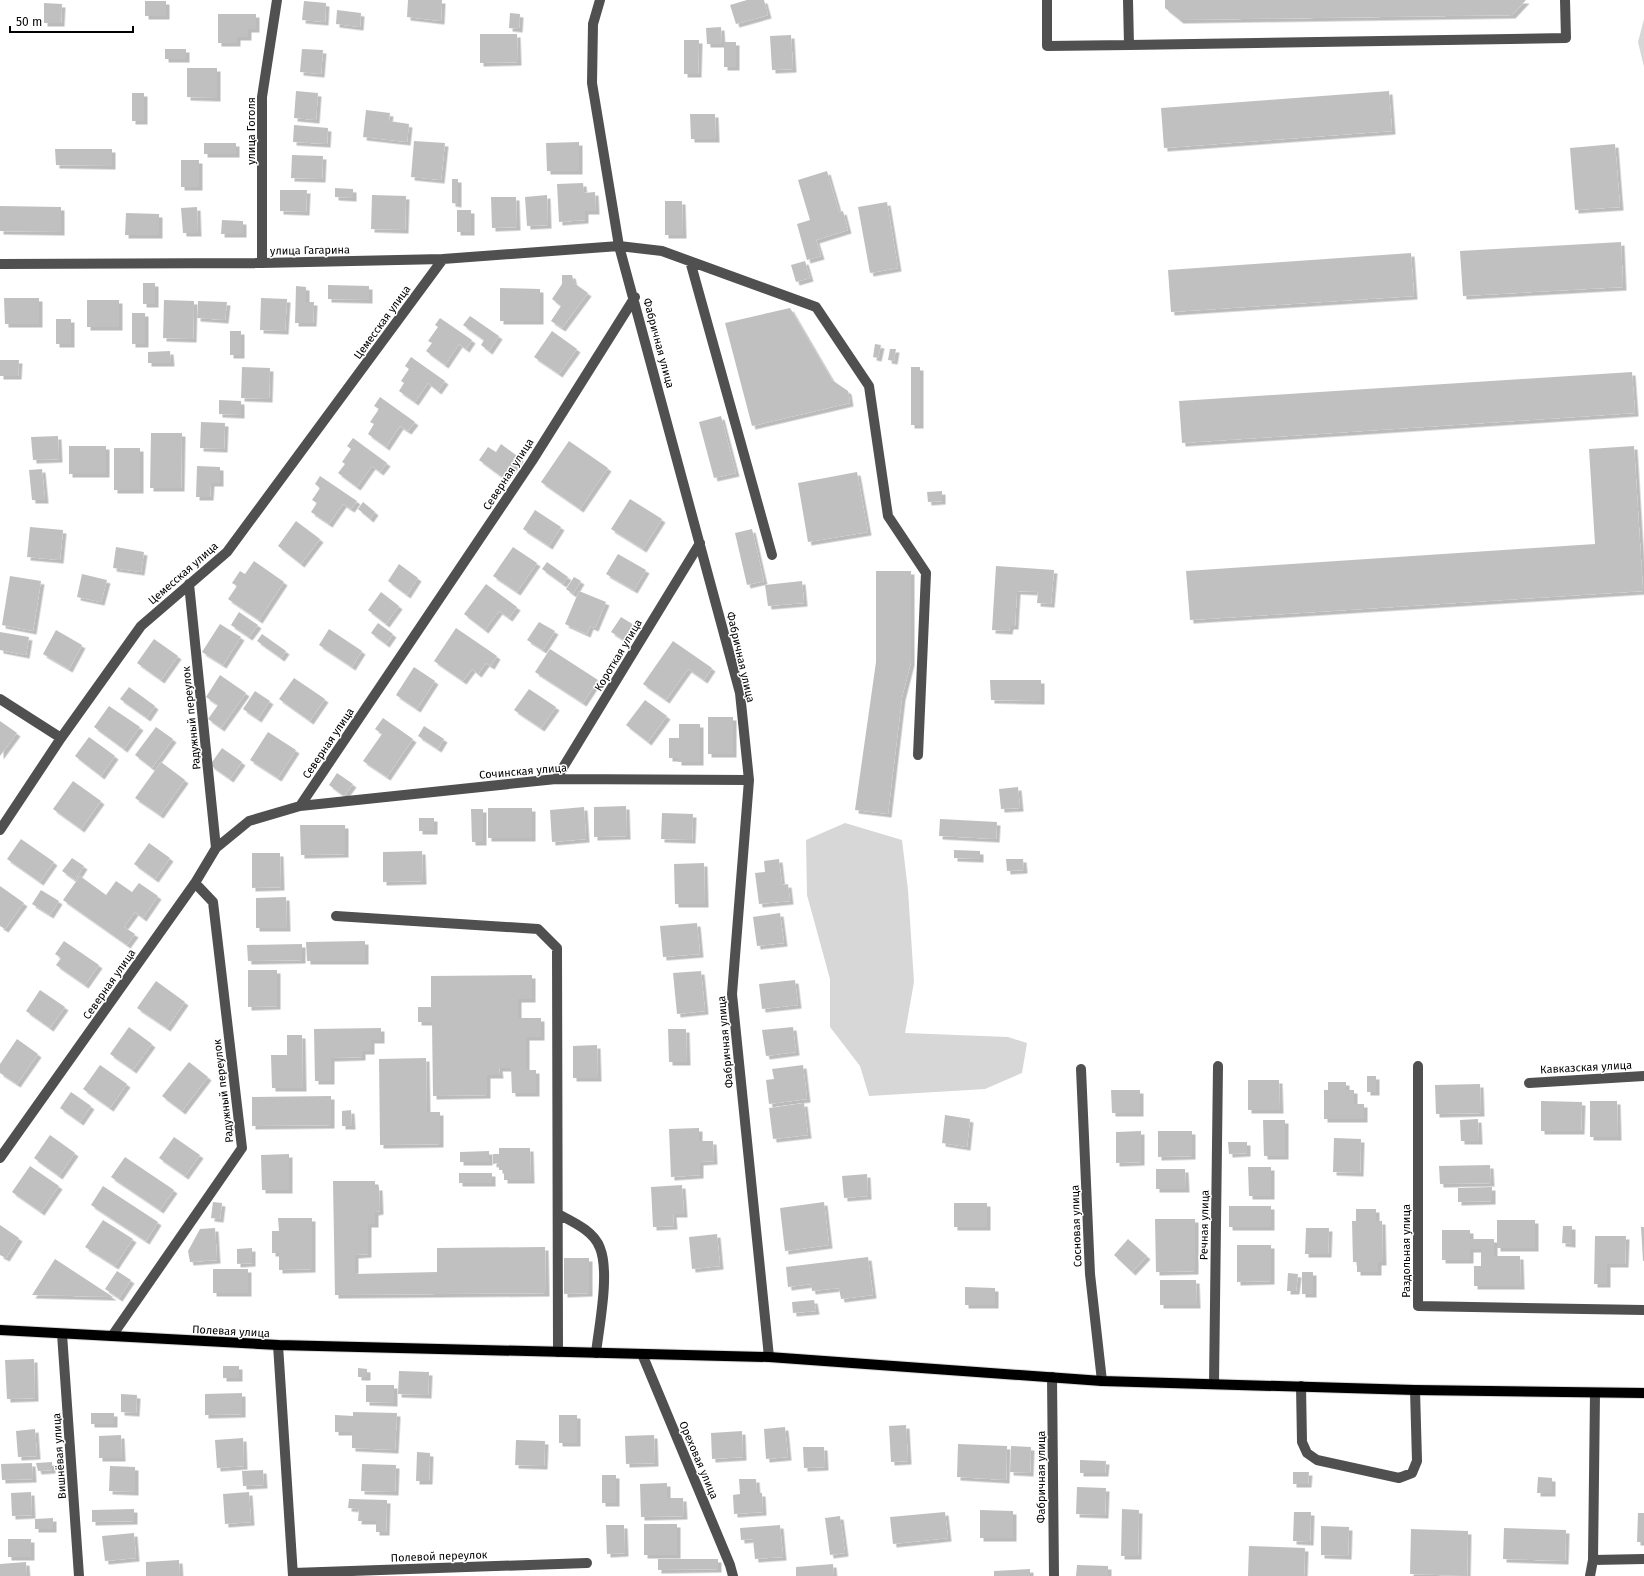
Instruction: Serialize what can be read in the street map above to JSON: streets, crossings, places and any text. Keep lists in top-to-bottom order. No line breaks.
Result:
{"streets":{"main road":["Полевая улица"],"street":["улица Гоголя","улица Гагарина","Цемесская улица","Фабричная улица","Северная улица","Короткая улица","Радужный переулок","Сочинская улица","Кавказская улица","Речная улица","Сосновая улица","Раздольная улица","Вишнёвая улица","Ореховая улица","Полевой переулок"]},"crossings":[["улица Гоголя","улица Гагарина"],["улица Гагарина","Цемесская улица"],["улица Гагарина","Фабричная улица"],["Цемесская улица","Радужный переулок"],["Фабричная улица","Северная улица"],["Фабричная улица","Короткая улица"],["Фабричная улица","Сочинская улица"],["Северная улица","Радужный переулок"],["Северная улица","Сочинская улица"],["Короткая улица","Сочинская улица"],["Радужный переулок","Полевая улица"],["Полевая улица","Вишнёвая улица"],["Полевая улица","Полевой переулок"]],"scale_bar":"50 m"}
